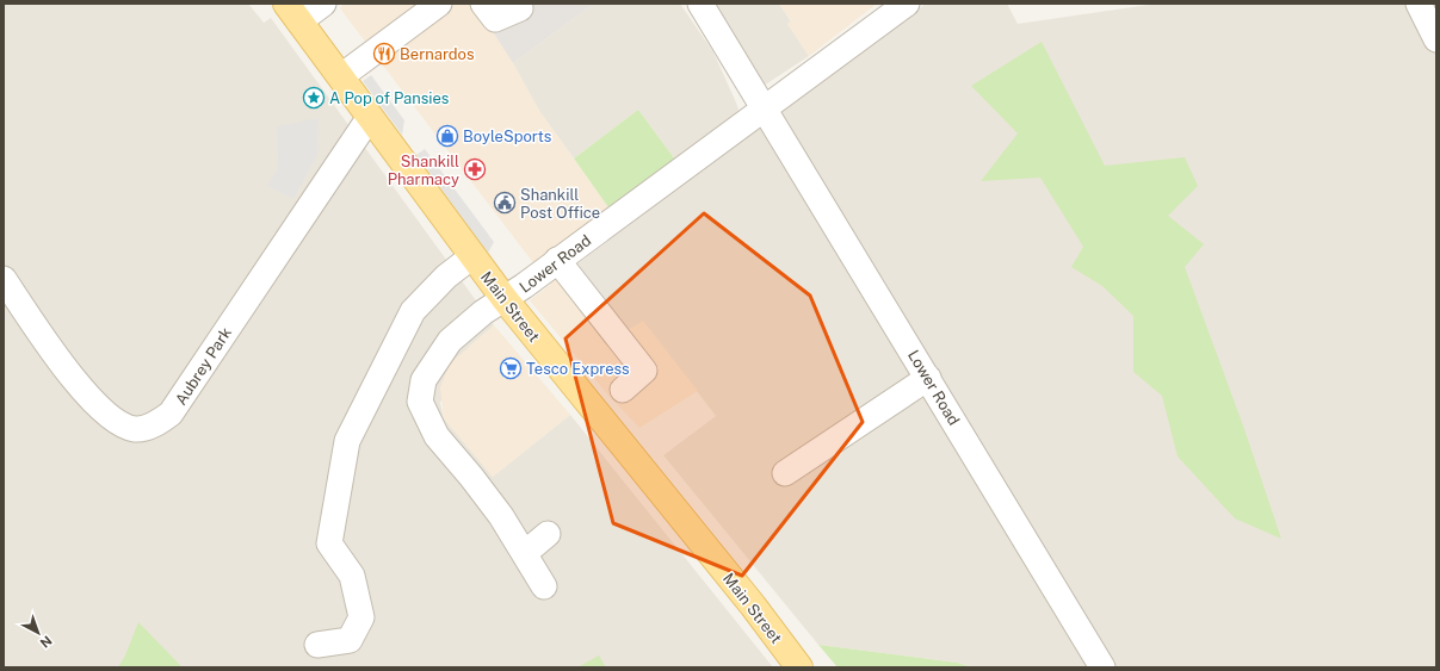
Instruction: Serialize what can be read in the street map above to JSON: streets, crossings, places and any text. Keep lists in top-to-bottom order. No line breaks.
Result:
{"streets":{"main road":["Main Street"],"street":["Lower Road","Aubrey Park"]},"crossings":[["Lower Road","Main Street"],["Main Street","Aubrey Park"]],"places":{"restaurant":["Bernardos"],"place":["A Pop of Pansies"],"shop":["BoyleSports"],"pharmacy":["Shankill Pharmacy"],"public building":["Shankill Post Office"],"supermarket":["Tesco Express"]},"north":"bottom right"}
